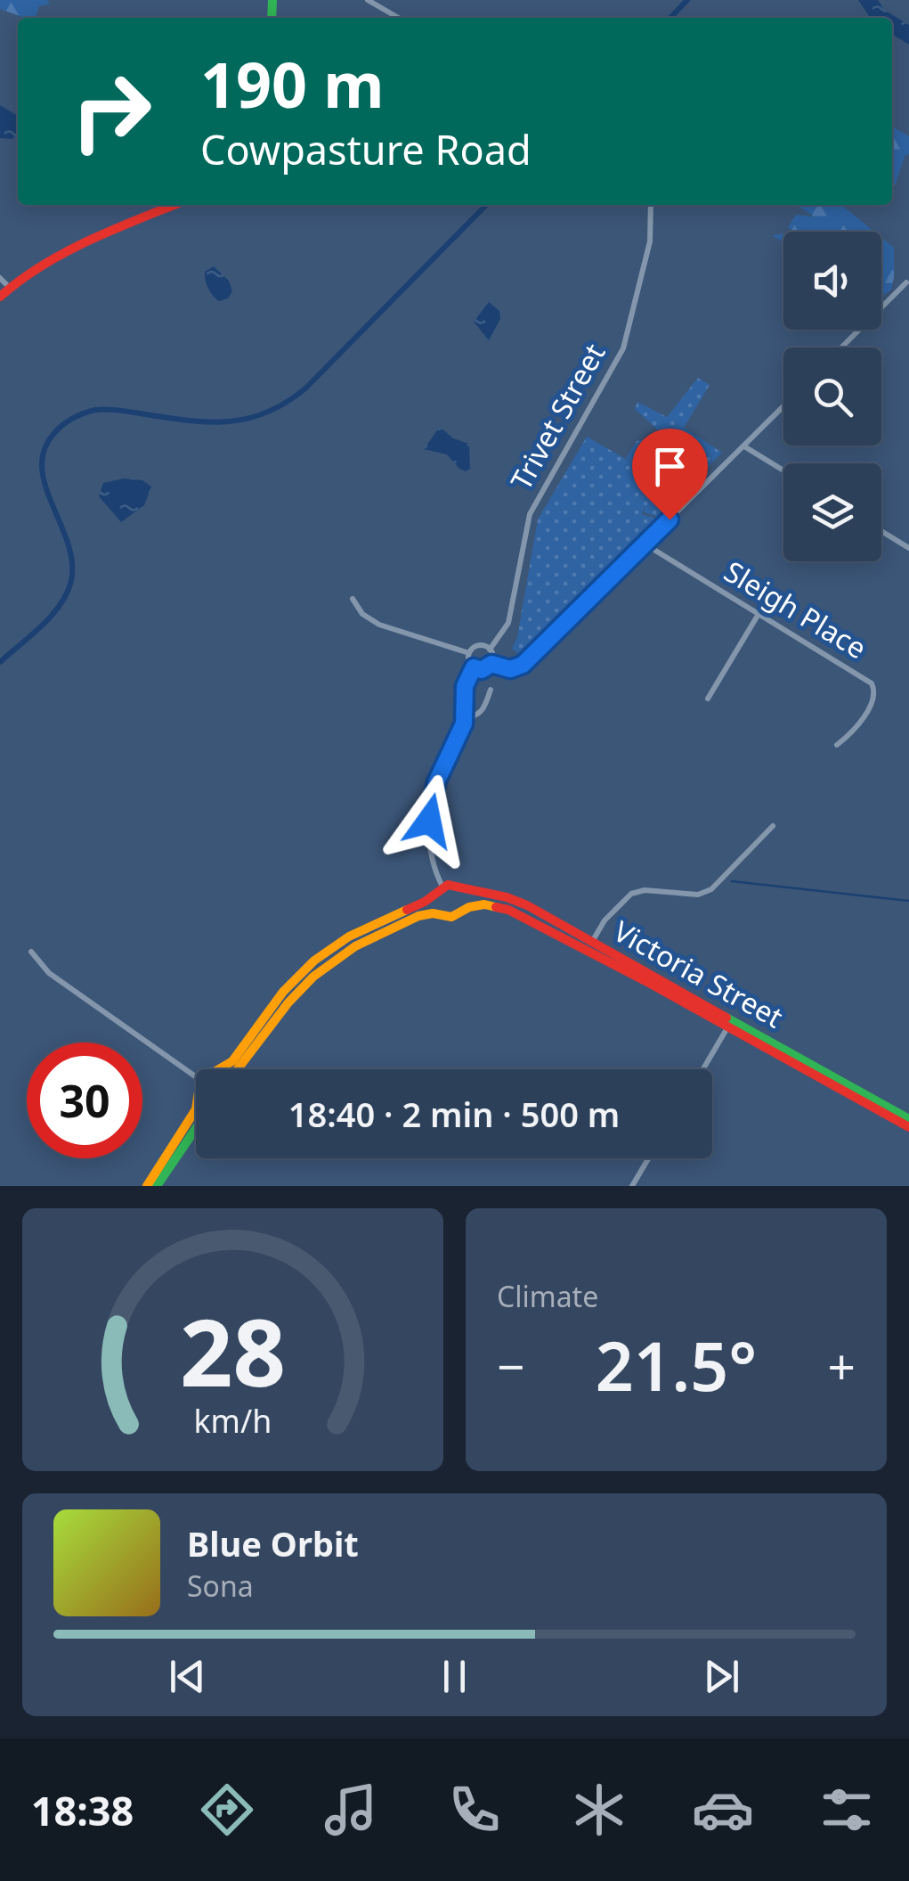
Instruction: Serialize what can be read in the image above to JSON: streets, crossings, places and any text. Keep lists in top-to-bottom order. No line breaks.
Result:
{"streets":{"main road":["Victoria Street"],"street":["Trivet Street","Sleigh Place"]},"page":{"turn":["190 m","Cowpasture Road"],"limit":"30","trip":"18:40 · 2 min · 500 m","tile":"Climate","heat":["−","21.5°","+"],"song":["Blue Orbit","Sona"],"tabs":"18:38","gauge":["28","km/h"]}}
